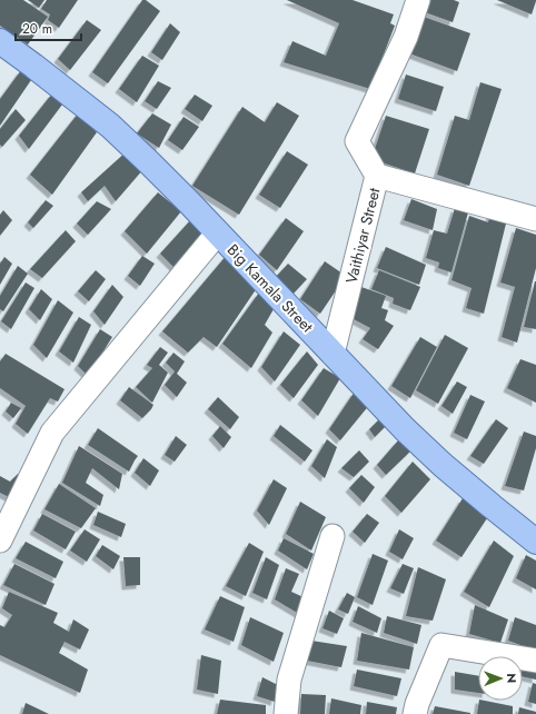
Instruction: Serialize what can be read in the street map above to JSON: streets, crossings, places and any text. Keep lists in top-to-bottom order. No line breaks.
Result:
{"streets":{"main road":["Big Kamala Street"],"street":["Vaithiyar Street"]},"crossings":[["Vaithiyar Street","Big Kamala Street"]],"scale_bar":"20 m","north":"right"}
